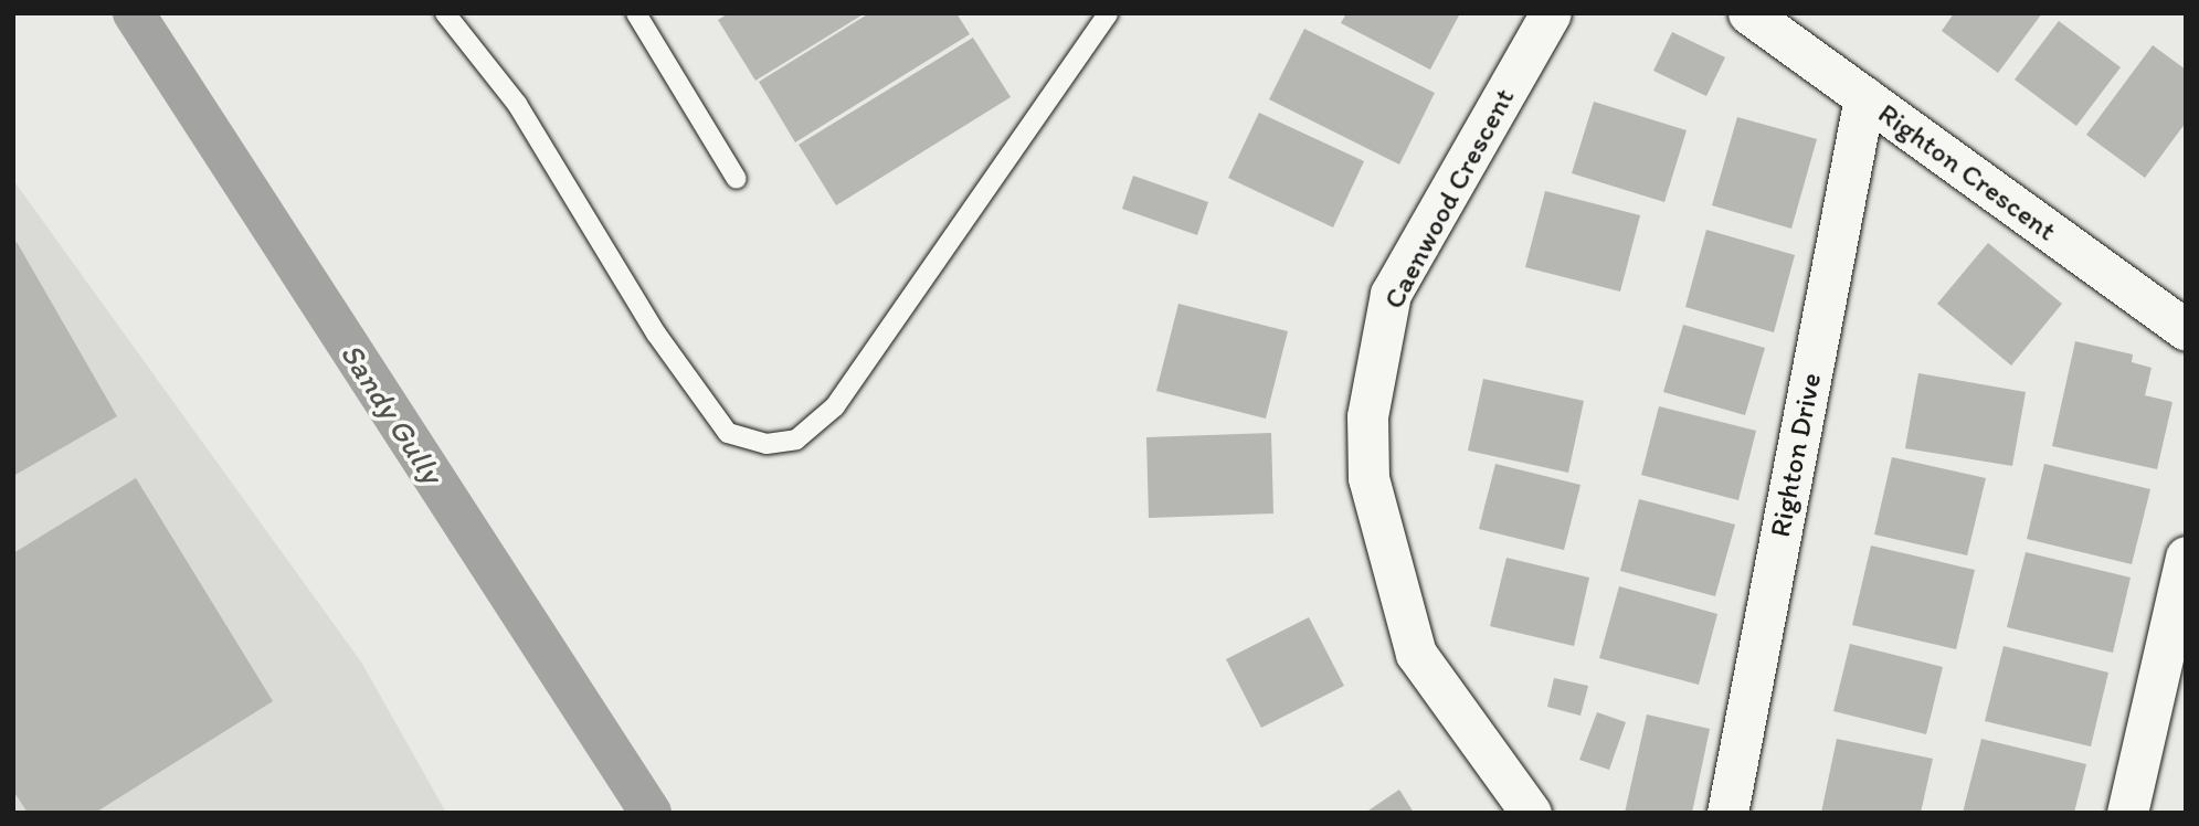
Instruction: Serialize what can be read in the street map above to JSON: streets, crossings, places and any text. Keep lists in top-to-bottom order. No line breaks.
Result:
{"streets":{"street":["Righton Crescent","Caenwood Crescent","Righton Drive"]},"crossings":[["Righton Crescent","Righton Drive"]],"water":["Sandy Gully"]}
